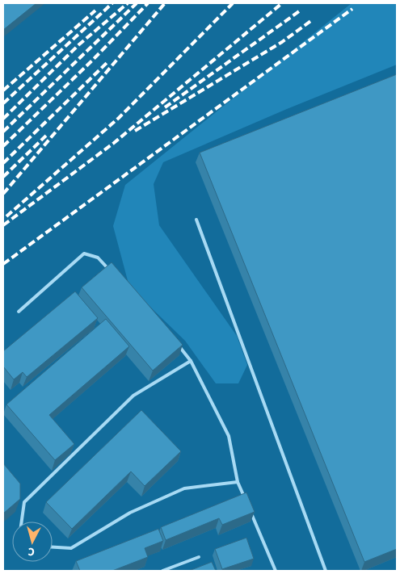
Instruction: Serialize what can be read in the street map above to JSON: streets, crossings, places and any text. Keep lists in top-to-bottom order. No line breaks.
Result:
{"north":"bottom"}
